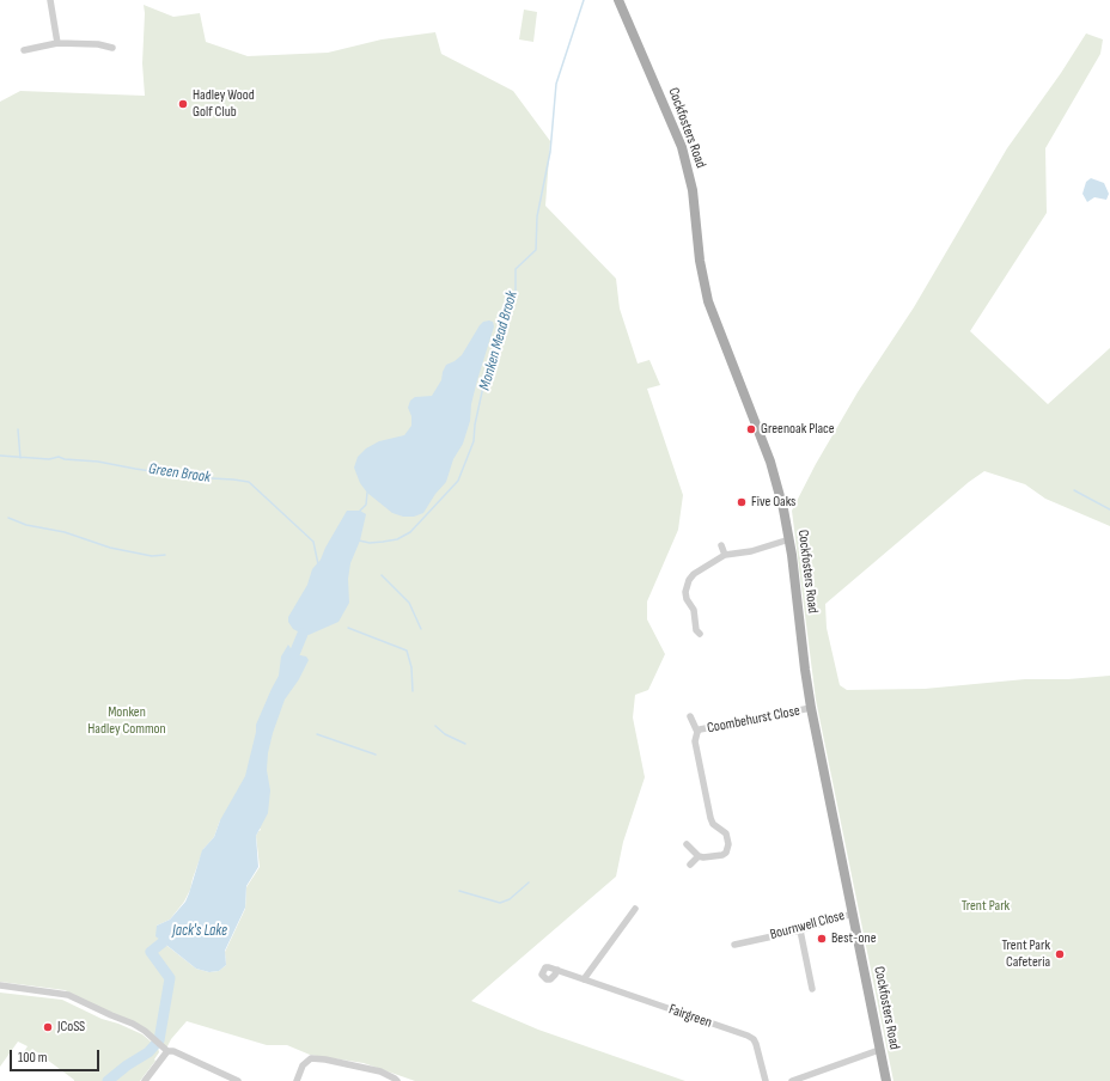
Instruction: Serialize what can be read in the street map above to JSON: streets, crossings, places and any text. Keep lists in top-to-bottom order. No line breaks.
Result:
{"streets":{"main road":["Cockfosters Road"],"street":["Coombehurst Close","Bournwell Close","Fairgreen"]},"crossings":[["Cockfosters Road","Coombehurst Close"],["Cockfosters Road","Bournwell Close"]],"water":["Monken Mead Brook","Green Brook","Jack's Lake"],"parks":["Monken Hadley Common","Trent Park"],"places":["Hadley Wood Golf Club","Greenoak Place","Five Oaks","Best-one","Trent Park Cafeteria","JCoSS"],"scale_bar":"100 m"}
